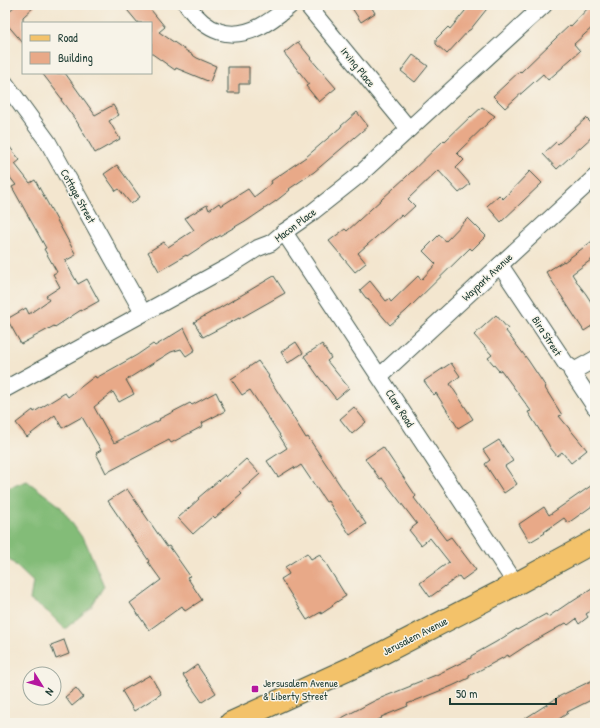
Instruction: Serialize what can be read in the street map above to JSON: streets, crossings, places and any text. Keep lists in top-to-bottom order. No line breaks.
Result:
{"streets":{"main road":["Jerusalem Avenue"],"street":["Irving Place","Cottage Street","Macon Place","Waypark Avenue","Bira Street","Clare Road"]},"crossings":[["Irving Place","Macon Place"],["Cottage Street","Macon Place"],["Macon Place","Clare Road"],["Waypark Avenue","Bira Street"],["Waypark Avenue","Clare Road"],["Clare Road","Jerusalem Avenue"]],"places":{"transit":["Jersusalem Avenue & Liberty Street"]},"legend":["Road","Building"],"scale_bar":"50 m","north":"bottom right"}
